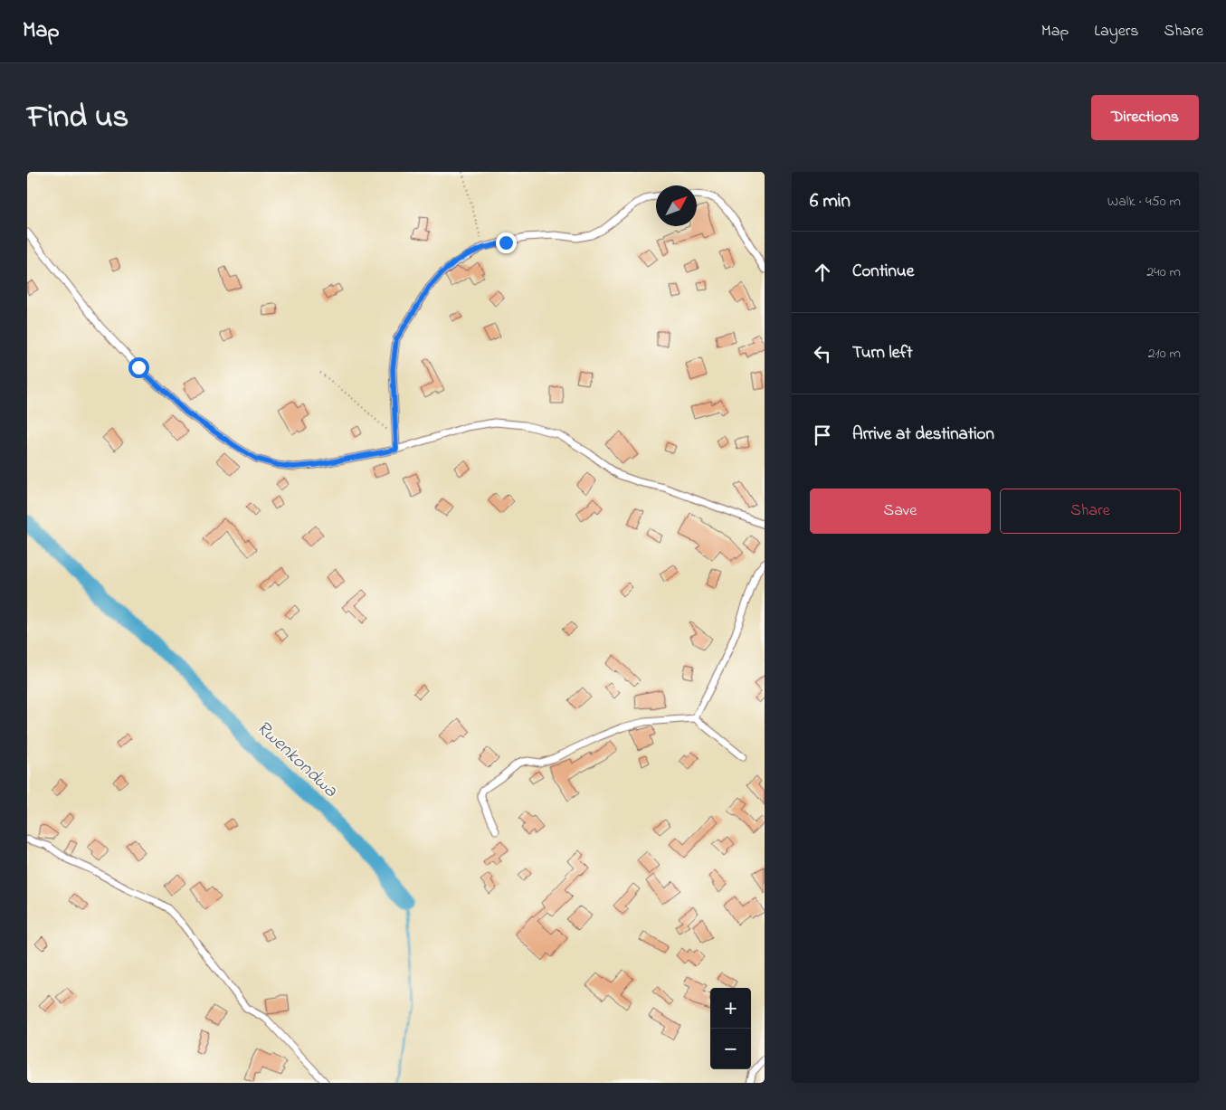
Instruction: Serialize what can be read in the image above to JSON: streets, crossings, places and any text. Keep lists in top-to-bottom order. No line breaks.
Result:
{"water":["Rwenkondwa"],"north":"top right","page":{"header":"Map","nav":["Map","Layers","Share"],"title":"Find us","buttons":["Directions",["Save","Share"]],"heading":["6 min","Walk · 450 m"],"list":[["Continue","240 m"],["Turn left","210 m"],"Arrive at destination"],"map_buttons":["+","−"]}}
